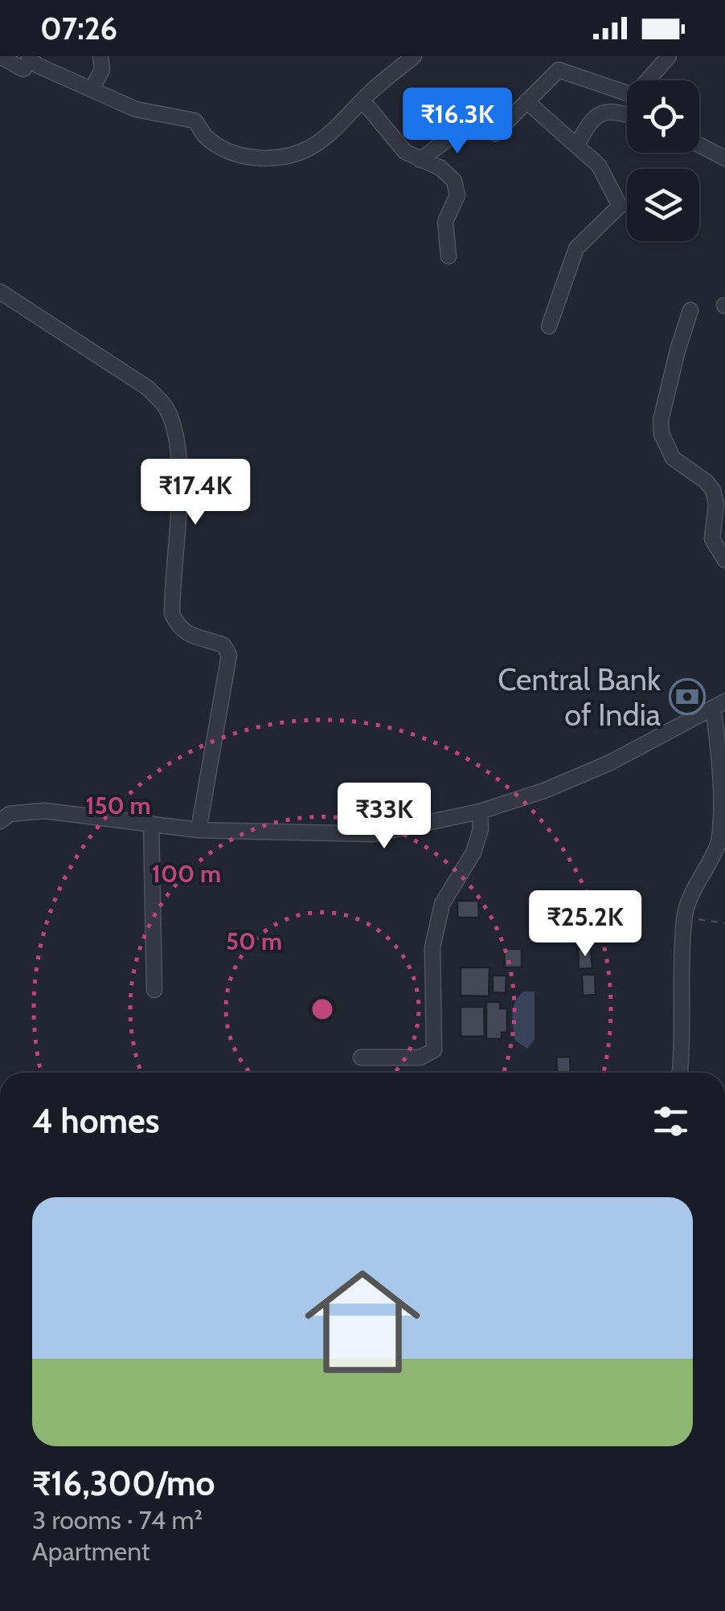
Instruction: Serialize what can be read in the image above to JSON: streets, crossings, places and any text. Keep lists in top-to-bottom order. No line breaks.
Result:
{"places":{"bank":["Central Bank of India"]},"page":{"status":"07:26","price":["₹16.3K","₹17.4K","₹33K","₹25.2K"],"heading":"4 homes","list":[{"name":"₹16,300/mo","note":"3 rooms · 74 m² · Apartment"}]},"rings":["150 m","100 m","50 m"]}
